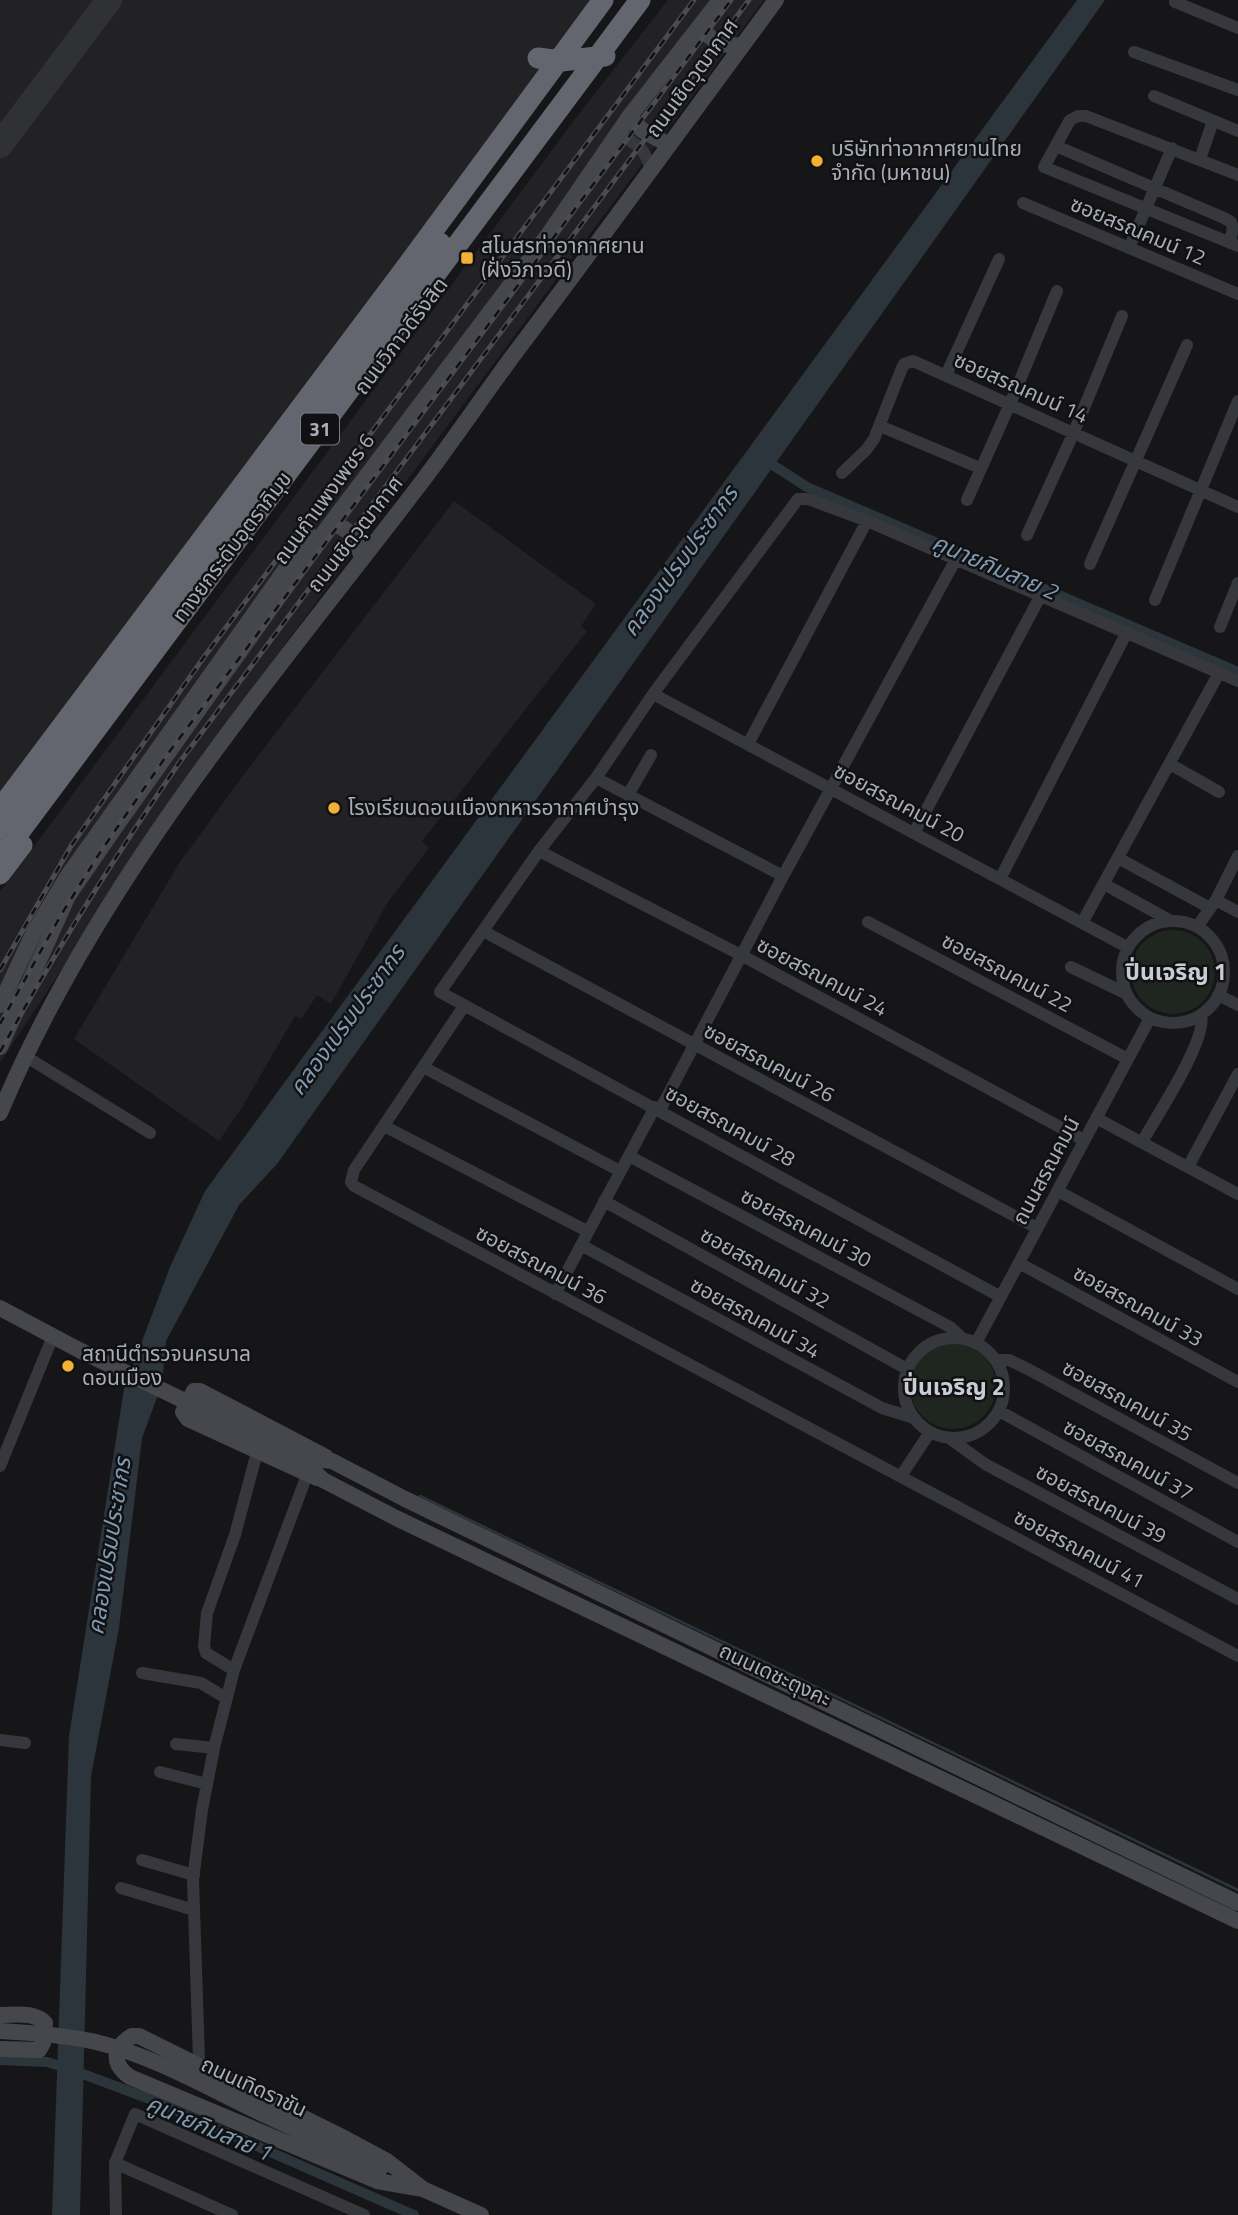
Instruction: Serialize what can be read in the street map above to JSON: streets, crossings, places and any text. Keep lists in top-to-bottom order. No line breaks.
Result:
{"streets":{"highway":["ถนนวิภาวดีรังสิต","31","ทางยกระดับอุตราภิมุข"],"street":["ถนนเชิดวุฒากาศ","ซอยสรณคมน์ 12","ซอยสรณคมน์ 14","ถนนกำแพงเพชร 6","ซอยสรณคมน์ 20","ซอยสรณคมน์ 22","ซอยสรณคมน์ 24","ซอยสรณคมน์ 26","ซอยสรณคมน์ 28","ถนนสรณคมน์","ซอยสรณคมน์ 30","ซอยสรณคมน์ 36","ซอยสรณคมน์ 32","ซอยสรณคมน์ 33","ซอยสรณคมน์ 34","ซอยสรณคมน์ 35","ซอยสรณคมน์ 37","ซอยสรณคมน์ 39","ซอยสรณคมน์ 41","ถนนเดชะตุงคะ","ถนนเทิดราชัน"]},"crossings":[["ซอยสรณคมน์ 20","ถนนสรณคมน์"],["ซอยสรณคมน์ 22","ถนนสรณคมน์"],["ซอยสรณคมน์ 24","ถนนสรณคมน์"],["ซอยสรณคมน์ 26","ซอยสรณคมน์ 28"],["ซอยสรณคมน์ 26","ถนนสรณคมน์"],["ซอยสรณคมน์ 28","ถนนสรณคมน์"],["ซอยสรณคมน์ 28","ซอยสรณคมน์ 36"],["ถนนสรณคมน์","ซอยสรณคมน์ 30"],["ถนนสรณคมน์","ซอยสรณคมน์ 32"],["ถนนสรณคมน์","ซอยสรณคมน์ 33"],["ถนนสรณคมน์","ซอยสรณคมน์ 34"],["ถนนสรณคมน์","ซอยสรณคมน์ 35"],["ถนนสรณคมน์","ซอยสรณคมน์ 37"],["ถนนสรณคมน์","ซอยสรณคมน์ 39"],["ซอยสรณคมน์ 30","ซอยสรณคมน์ 32"],["ซอยสรณคมน์ 30","ซอยสรณคมน์ 34"],["ซอยสรณคมน์ 30","ซอยสรณคมน์ 35"],["ซอยสรณคมน์ 30","ซอยสรณคมน์ 37"],["ซอยสรณคมน์ 30","ซอยสรณคมน์ 39"],["ซอยสรณคมน์ 36","ซอยสรณคมน์ 41"],["ซอยสรณคมน์ 32","ซอยสรณคมน์ 34"],["ซอยสรณคมน์ 32","ซอยสรณคมน์ 35"],["ซอยสรณคมน์ 32","ซอยสรณคมน์ 37"],["ซอยสรณคมน์ 32","ซอยสรณคมน์ 39"],["ซอยสรณคมน์ 34","ซอยสรณคมน์ 35"],["ซอยสรณคมน์ 34","ซอยสรณคมน์ 37"],["ซอยสรณคมน์ 34","ซอยสรณคมน์ 39"],["ซอยสรณคมน์ 35","ซอยสรณคมน์ 37"],["ซอยสรณคมน์ 35","ซอยสรณคมน์ 39"],["ซอยสรณคมน์ 37","ซอยสรณคมน์ 39"]],"districts":["ปิ่นเจริญ 1","ปิ่นเจริญ 2"],"water":["คลองเปรมประชากร","คูนายกิมสาย 2","คูนายกิมสาย 1"],"places":{"other":["บริษัทท่าอากาศยานไทย จำกัด (มหาชน)","โรงเรียนดอนเมืองทหารอากาศบำรุง","สถานีตำรวจนครบาล ดอนเมือง"],"transit":["สโมสรท่าอากาศยาน (ฝั่งวิภาวดี)"]}}
